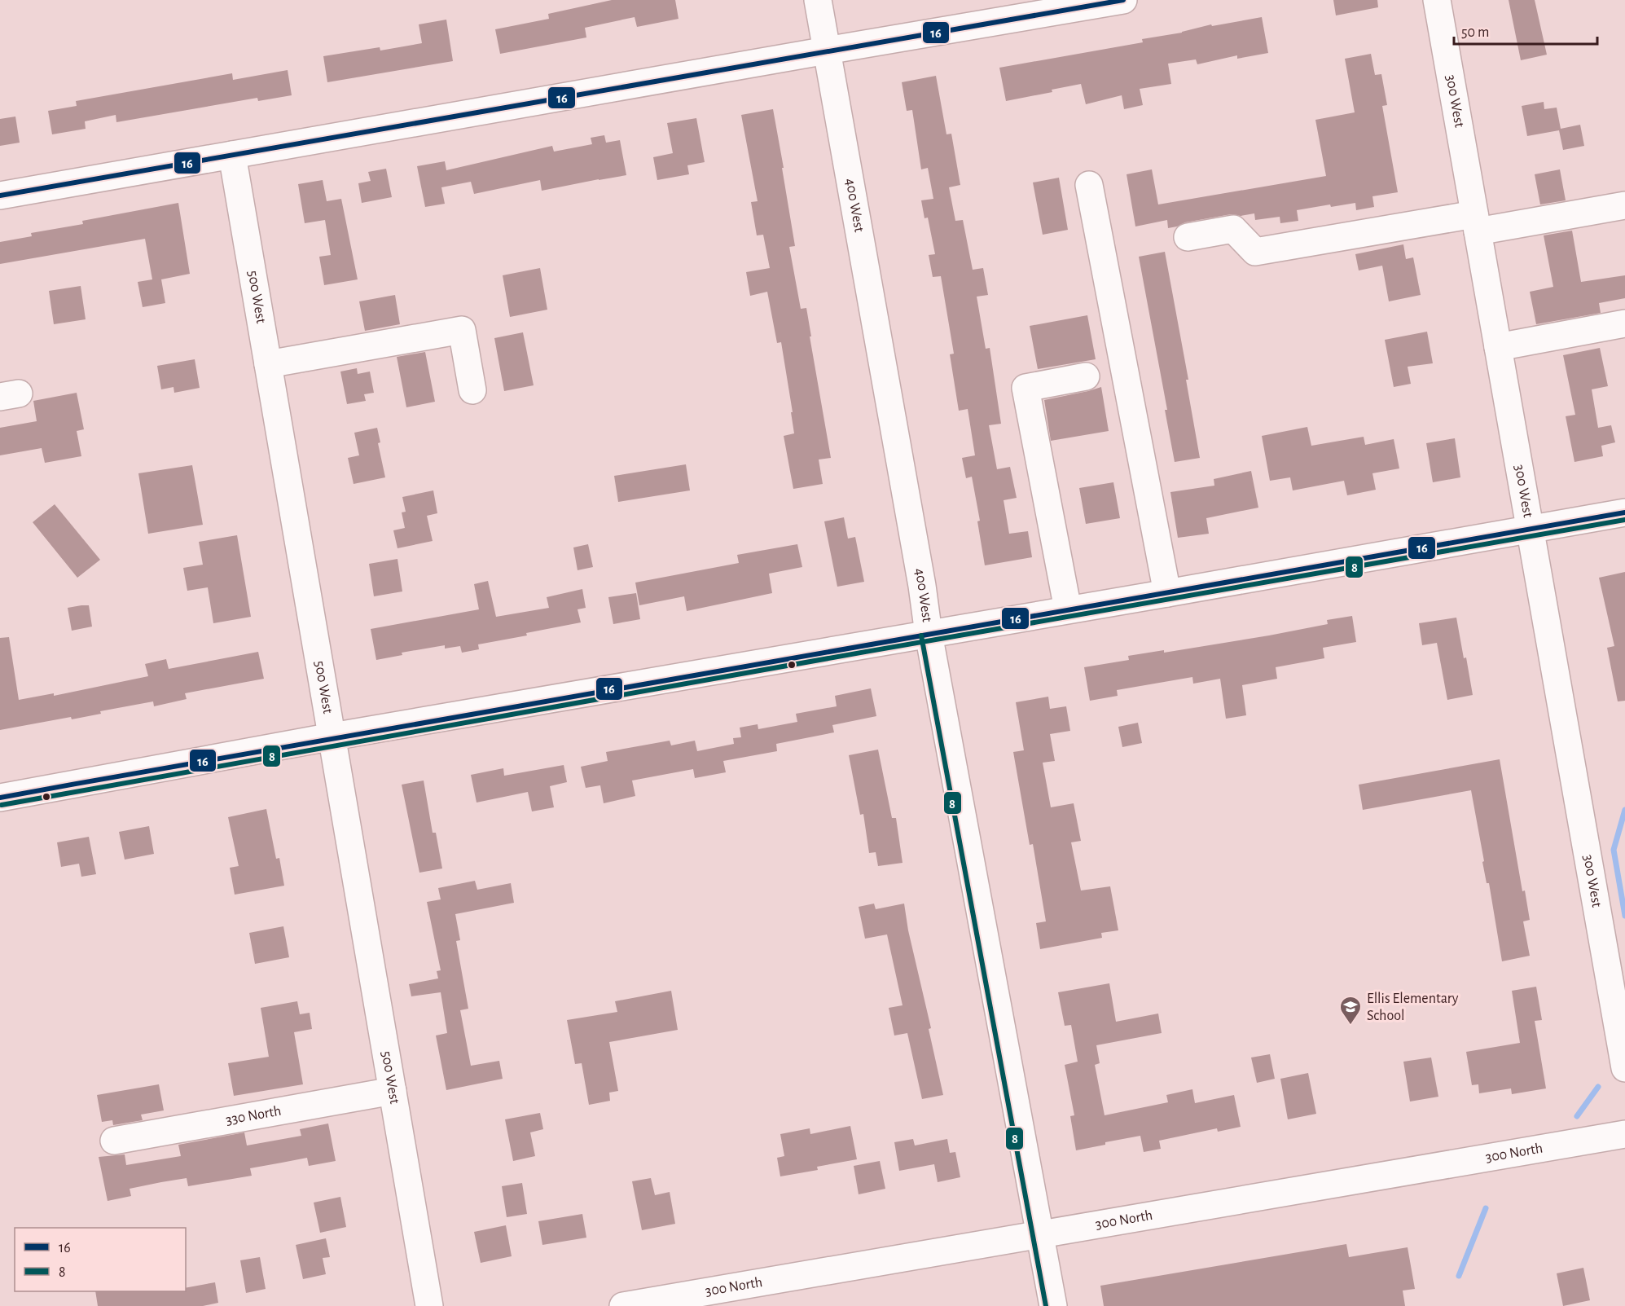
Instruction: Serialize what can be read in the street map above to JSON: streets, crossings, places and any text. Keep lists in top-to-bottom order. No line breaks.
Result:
{"streets":{"street":["300 West","400 West","500 West","330 North","300 North"]},"crossings":[["400 West","300 North"],["500 West","330 North"]],"places":{"school or university":["Ellis Elementary School"]},"lines":["transit line 16","transit line 8"],"legend":["16","8"],"scale_bar":"50 m"}
